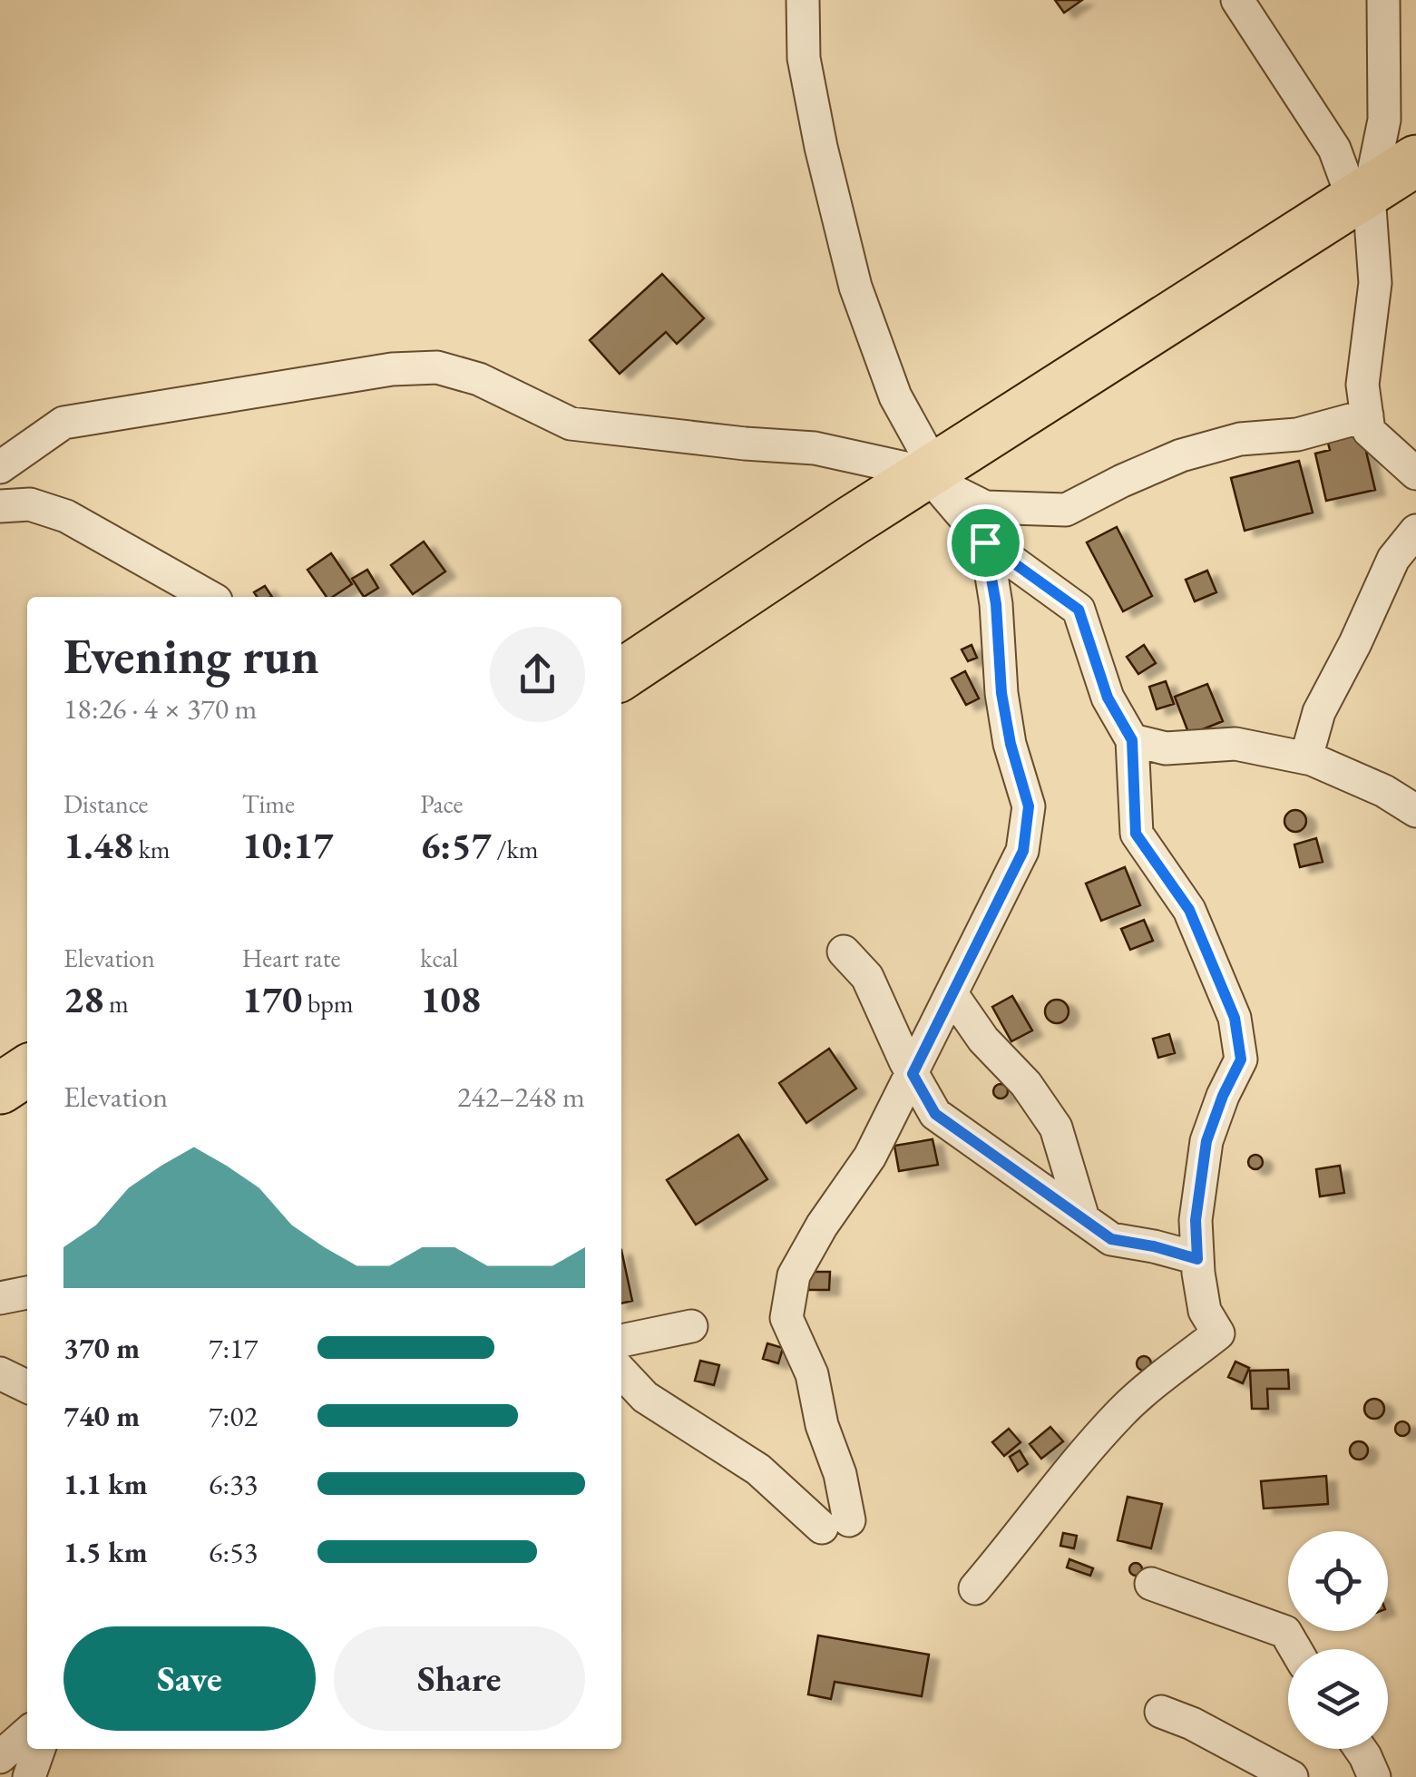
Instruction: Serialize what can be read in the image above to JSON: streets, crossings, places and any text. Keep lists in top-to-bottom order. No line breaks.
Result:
{"page":{"heading":["Evening run","18:26 · 4 × 370 m"],"stats":[["Distance","1.48 km"],["Time","10:17"],["Pace","6:57 /km"],["Elevation","28 m"],["Heart rate","170 bpm"],["kcal","108"]],"chart":["Elevation","242–248 m"],"list":[{"name":"370 m","note":"7:17"},{"name":"740 m","note":"7:02"},{"name":"1.1 km","note":"6:33"},{"name":"1.5 km","note":"6:53"}],"buttons":["Save","Share"]}}
